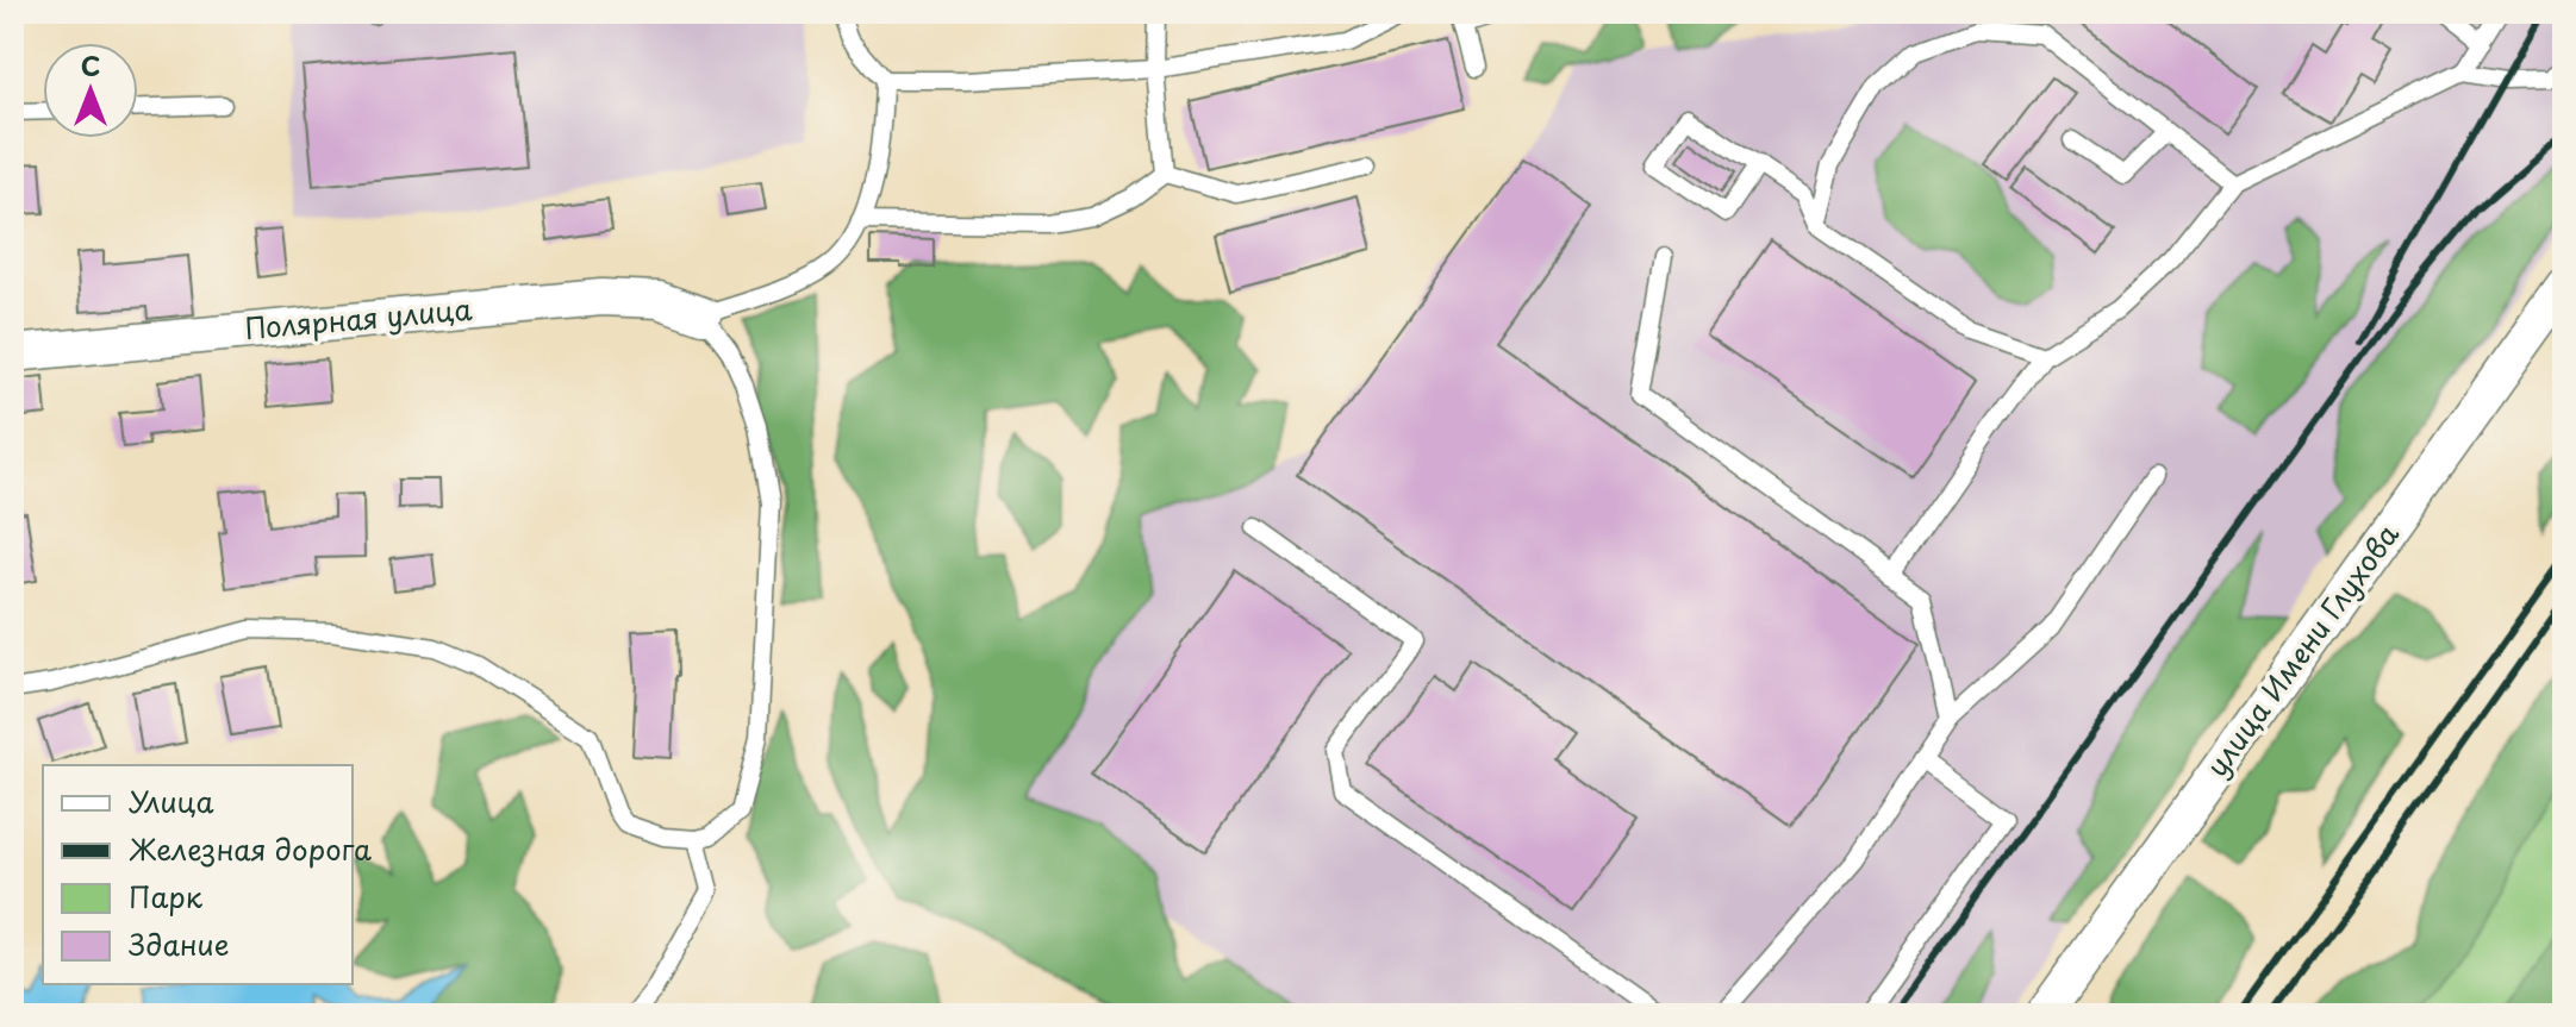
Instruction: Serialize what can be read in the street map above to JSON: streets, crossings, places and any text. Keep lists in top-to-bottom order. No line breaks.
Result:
{"streets":{"street":["Полярная улица","улица Имени Глухова"]},"legend":["Улица","Железная дорога","Парк","Здание"],"north":"top"}
